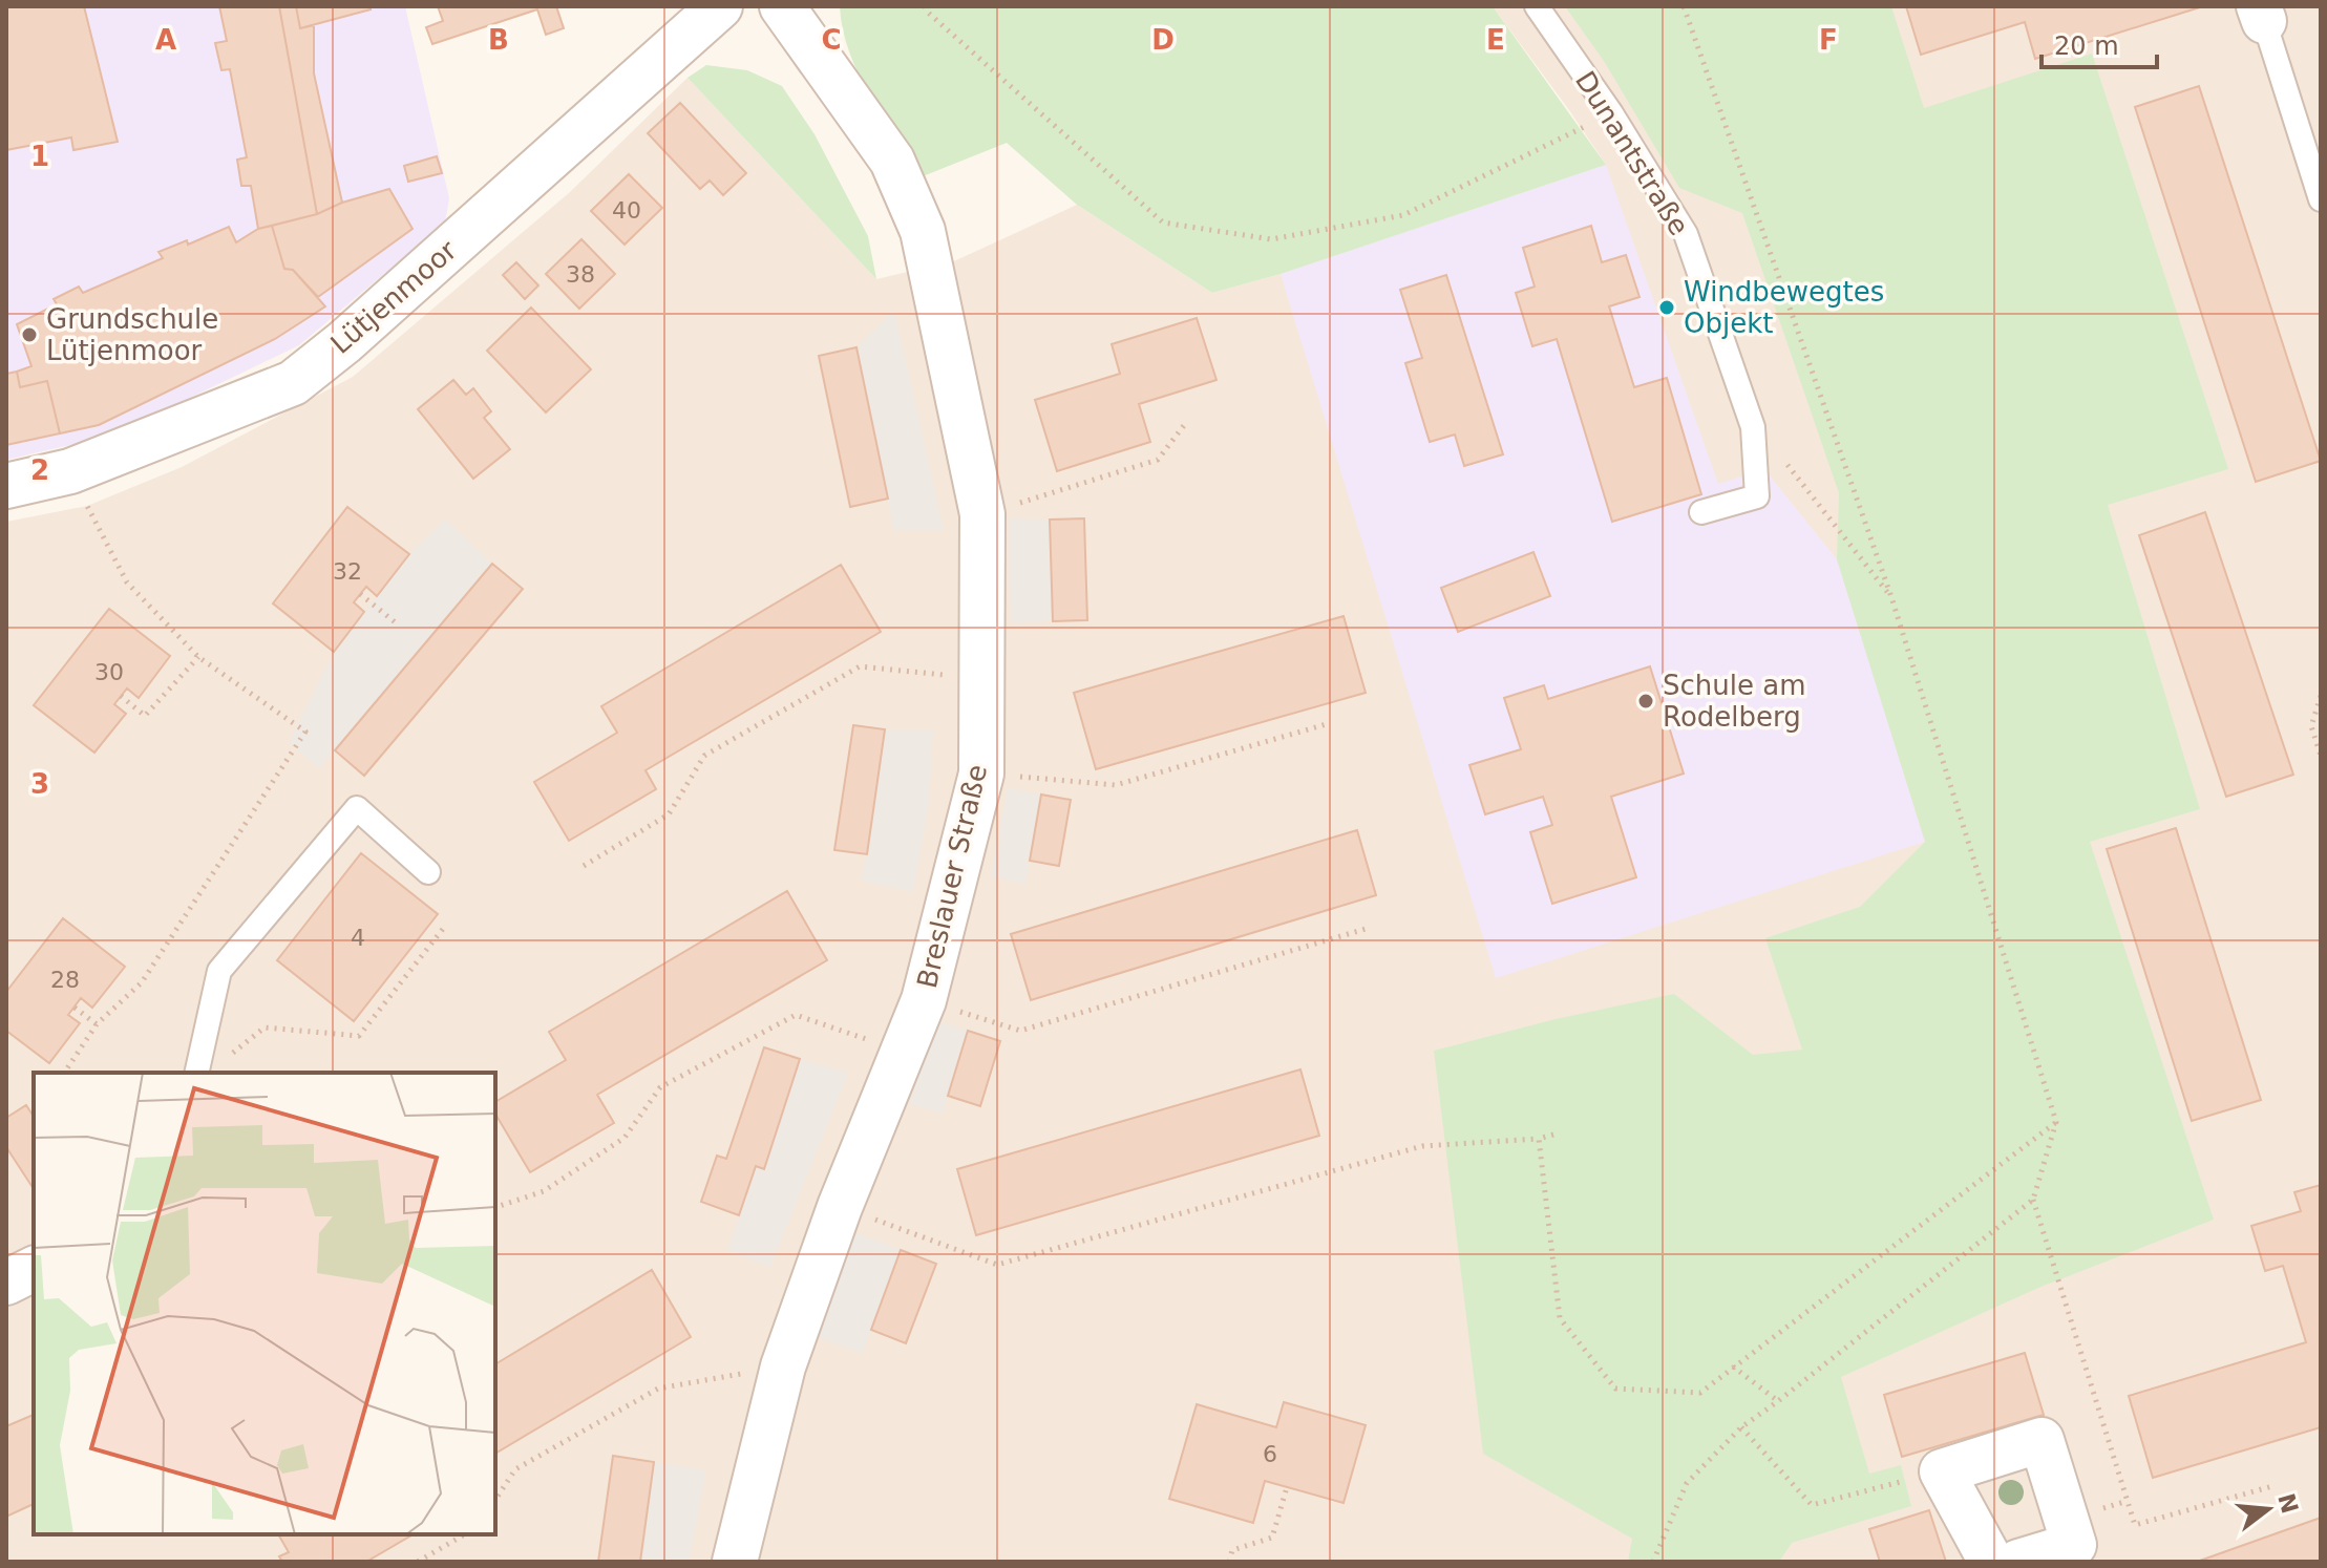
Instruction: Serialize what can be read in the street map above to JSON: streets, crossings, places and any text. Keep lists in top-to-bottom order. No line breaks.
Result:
{"streets":{"street":["Lütjenmoor","Breslauer Straße"],"lane":["Dunantstraße"]},"places":["Windbewegtes Objekt","Grundschule Lütjenmoor","Schule am Rodelberg"],"house_numbers":["40","38","32","30","4","28","6"],"scale_bar":"20 m","north":"right","grid":{"columns":["A","B","C","D","E","F"],"rows":["1","2","3"]}}
